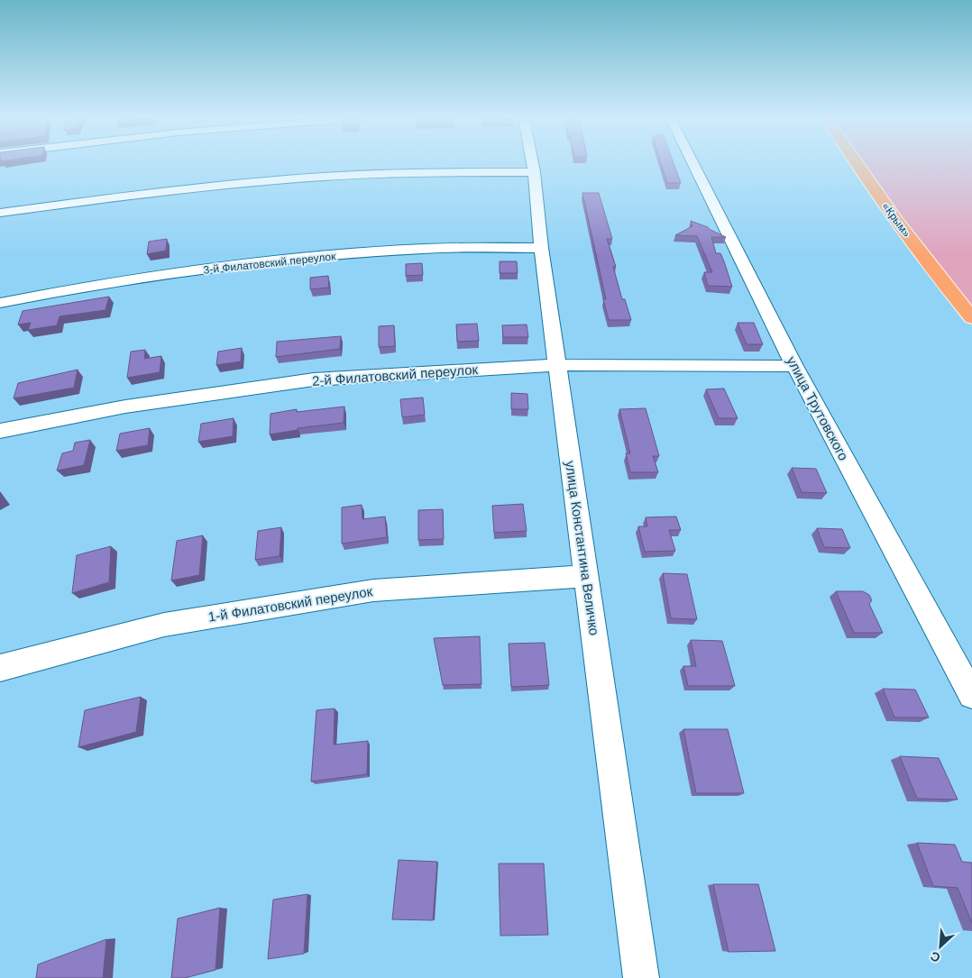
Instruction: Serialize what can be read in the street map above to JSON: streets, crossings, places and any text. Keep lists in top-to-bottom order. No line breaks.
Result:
{"streets":{"highway":["«Крым»"],"street":["3-й Филатовский переулок","2-й Филатовский переулок","улица Трутовского","улица Константина Величко","1-й Филатовский переулок"]},"crossings":[["3-й Филатовский переулок","улица Константина Величко"],["2-й Филатовский переулок","улица Трутовского"],["2-й Филатовский переулок","улица Константина Величко"],["улица Константина Величко","1-й Филатовский переулок"]],"north":"bottom left"}
